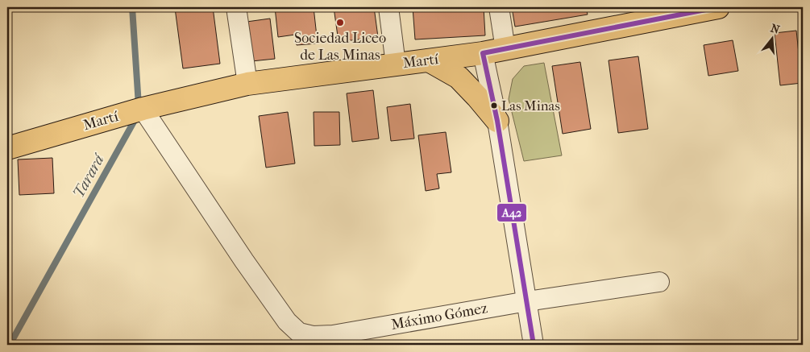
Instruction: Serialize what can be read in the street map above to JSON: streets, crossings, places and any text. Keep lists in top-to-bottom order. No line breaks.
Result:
{"streets":{"main road":["Martí"],"street":["Máximo Gómez"]},"crossings":[["Martí","Máximo Gómez"]],"water":["Tarará"],"places":["Sociedad Liceo de Las Minas","Las Minas"],"lines":["transit line A42"],"north":"top"}
